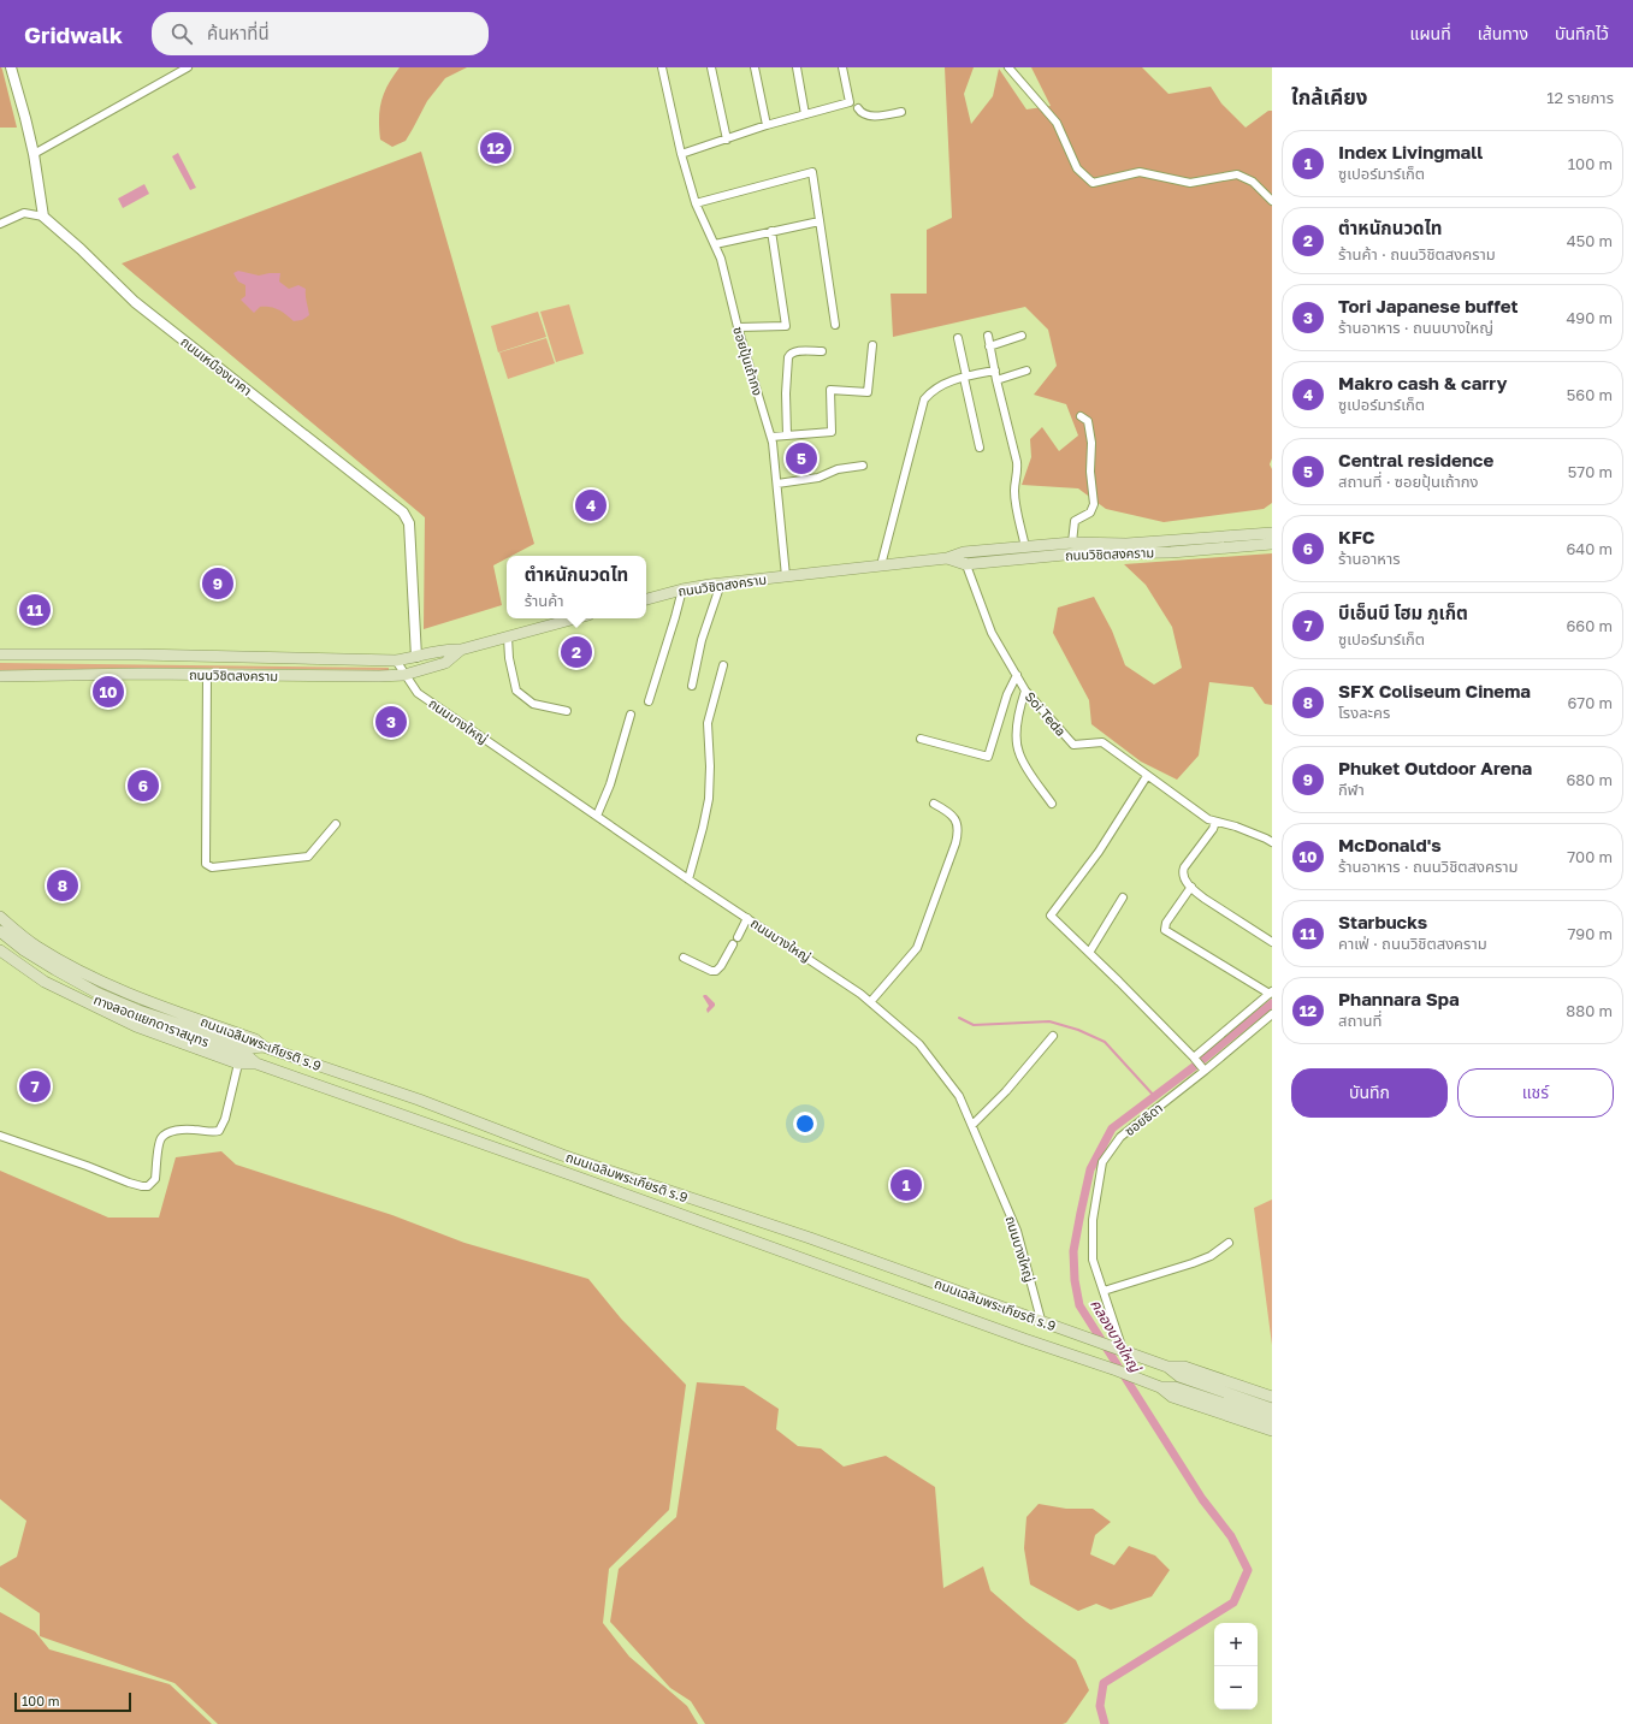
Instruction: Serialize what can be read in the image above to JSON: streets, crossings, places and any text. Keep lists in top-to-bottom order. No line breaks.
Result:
{"streets":{"main road":["ถนนวิชิตสงคราม","ทางลอดแยกดาราสมุทร","ถนนเฉลิมพระเกียรติ ร.9"],"street":["ซอยปุ้นเถ้ากง","ถนนเหมืองนาคา","Soi Teda","ถนนบางใหญ่","ซอยธิดา"]},"crossings":[["ซอยปุ้นเถ้ากง","ถนนวิชิตสงคราม"],["ถนนเหมืองนาคา","ถนนวิชิตสงคราม"],["ถนนวิชิตสงคราม","Soi Teda"],["ถนนวิชิตสงคราม","ถนนบางใหญ่"],["ถนนบางใหญ่","ถนนเฉลิมพระเกียรติ ร.9"],["ทางลอดแยกดาราสมุทร","ถนนเฉลิมพระเกียรติ ร.9"],["ถนนเฉลิมพระเกียรติ ร.9","ซอยธิดา"]],"water":["คลองบางใหญ่"],"scale_bar":"100 m","page":{"header":"Gridwalk","search":"ค้นหาที่นี่","nav":["แผนที่","เส้นทาง","บันทึกไว้"],"heading":["ใกล้เคียง","12 รายการ"],"pins":["12","5","4","9","11","2","10","3","6","8","7","1"],"list":[{"mark":"1","name":"Index Livingmall","note":"ซูเปอร์มาร์เก็ต","value":"100 m"},{"mark":"2","name":"ตำหนักนวดไท","note":"ร้านค้า · ถนนวิชิตสงคราม","value":"450 m"},{"mark":"3","name":"Tori Japanese buffet","note":"ร้านอาหาร · ถนนบางใหญ่","value":"490 m"},{"mark":"4","name":"Makro cash & carry","note":"ซูเปอร์มาร์เก็ต","value":"560 m"},{"mark":"5","name":"Central residence","note":"สถานที่ · ซอยปุ้นเถ้ากง","value":"570 m"},{"mark":"6","name":"KFC","note":"ร้านอาหาร","value":"640 m"},{"mark":"7","name":"บีเอ็นบี โฮม ภูเก็ต","note":"ซูเปอร์มาร์เก็ต","value":"660 m"},{"mark":"8","name":"SFX Coliseum Cinema","note":"โรงละคร","value":"670 m"},{"mark":"9","name":"Phuket Outdoor Arena","note":"กีฬา","value":"680 m"},{"mark":"10","name":"McDonald's","note":"ร้านอาหาร · ถนนวิชิตสงคราม","value":"700 m"},{"mark":"11","name":"Starbucks","note":"คาเฟ่ · ถนนวิชิตสงคราม","value":"790 m"},{"mark":"12","name":"Phannara Spa","note":"สถานที่","value":"880 m"}],"popup":["ตำหนักนวดไท","ร้านค้า"],"buttons":["บันทึก","แชร์"],"map_buttons":["+","−"],"scale":"100 m"}}
